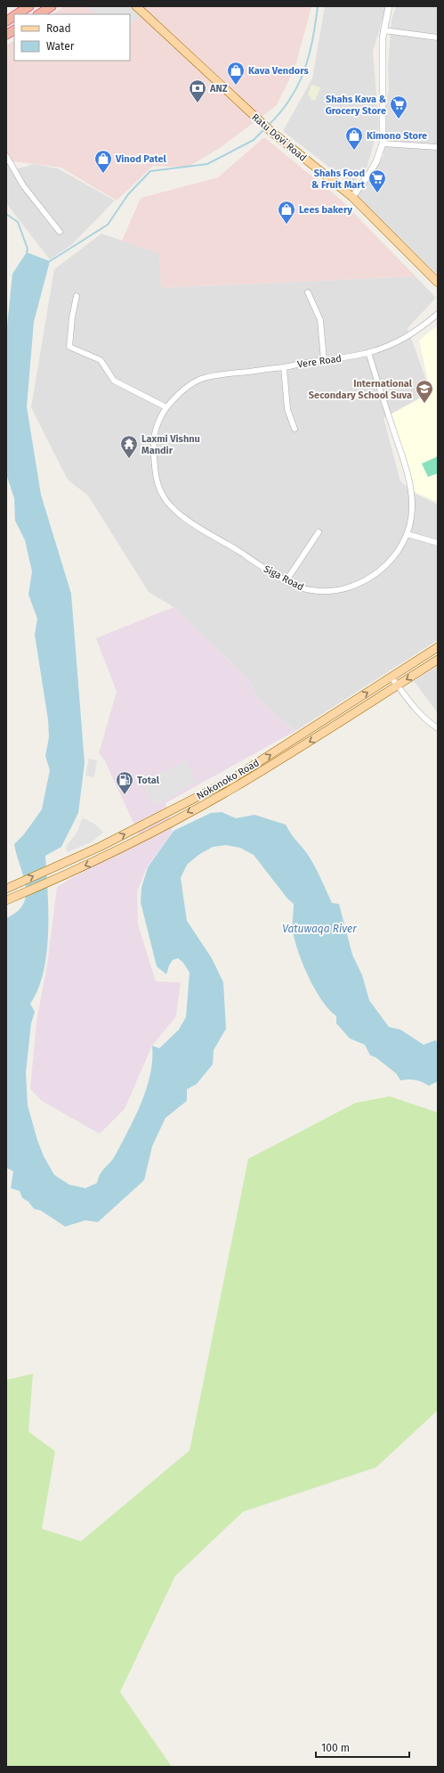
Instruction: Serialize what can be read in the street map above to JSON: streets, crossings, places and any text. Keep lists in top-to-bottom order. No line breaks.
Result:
{"streets":{"main road":["Ratu Dovi Road","Nokonoko Road"],"street":["Vere Road","Siga Road"]},"crossings":[["Vere Road","Siga Road"]],"water":["Vatuwaqa River"],"places":{"shop":["Kava Vendors","Kimono Store","Vinod Patel","Lees bakery"],"bank":["ANZ"],"supermarket":["Shahs Kava & Grocery Store","Shahs Food & Fruit Mart"],"school or university":["International Secondary School Suva"],"temple":["Laxmi Vishnu Mandir"],"fuel station":["Total"]},"legend":["Road","Water"],"scale_bar":"100 m"}
